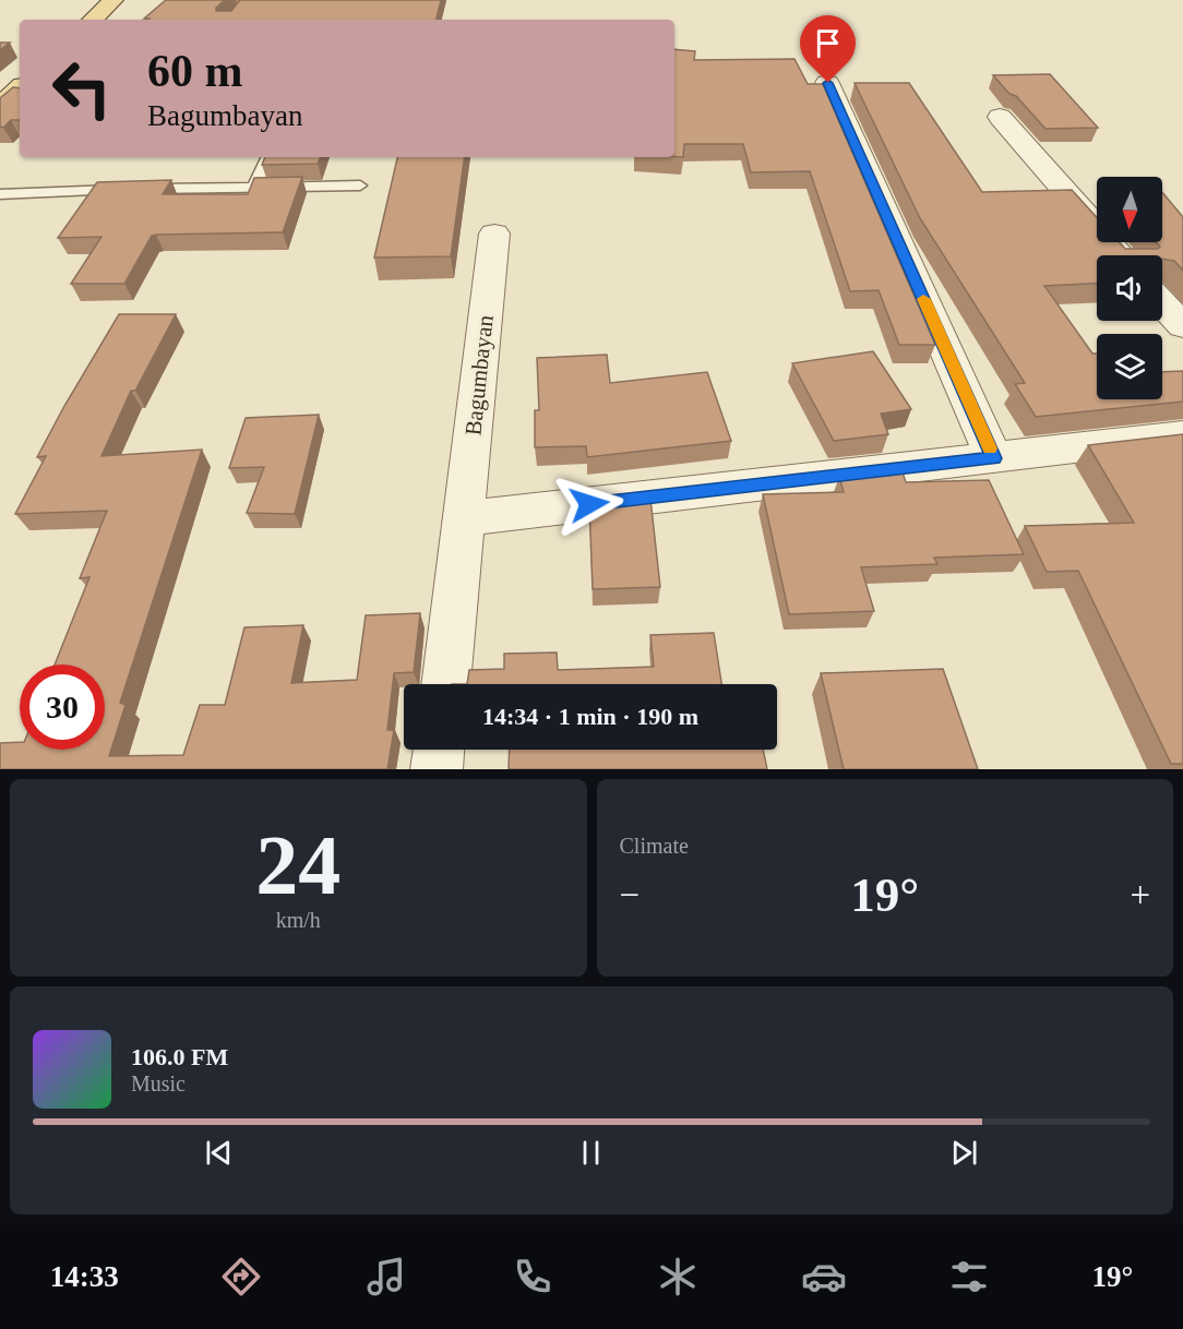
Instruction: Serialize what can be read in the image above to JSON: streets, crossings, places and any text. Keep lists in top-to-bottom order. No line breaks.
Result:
{"streets":{"street":["Bagumbayan"]},"north":"bottom","page":{"turn":["60 m","Bagumbayan"],"limit":"30","trip":"14:34 · 1 min · 190 m","tile":[["24","km/h"],"Climate"],"heat":["−","19°","+"],"song":["106.0 FM","Music"],"tabs":["14:33","19°"]}}
